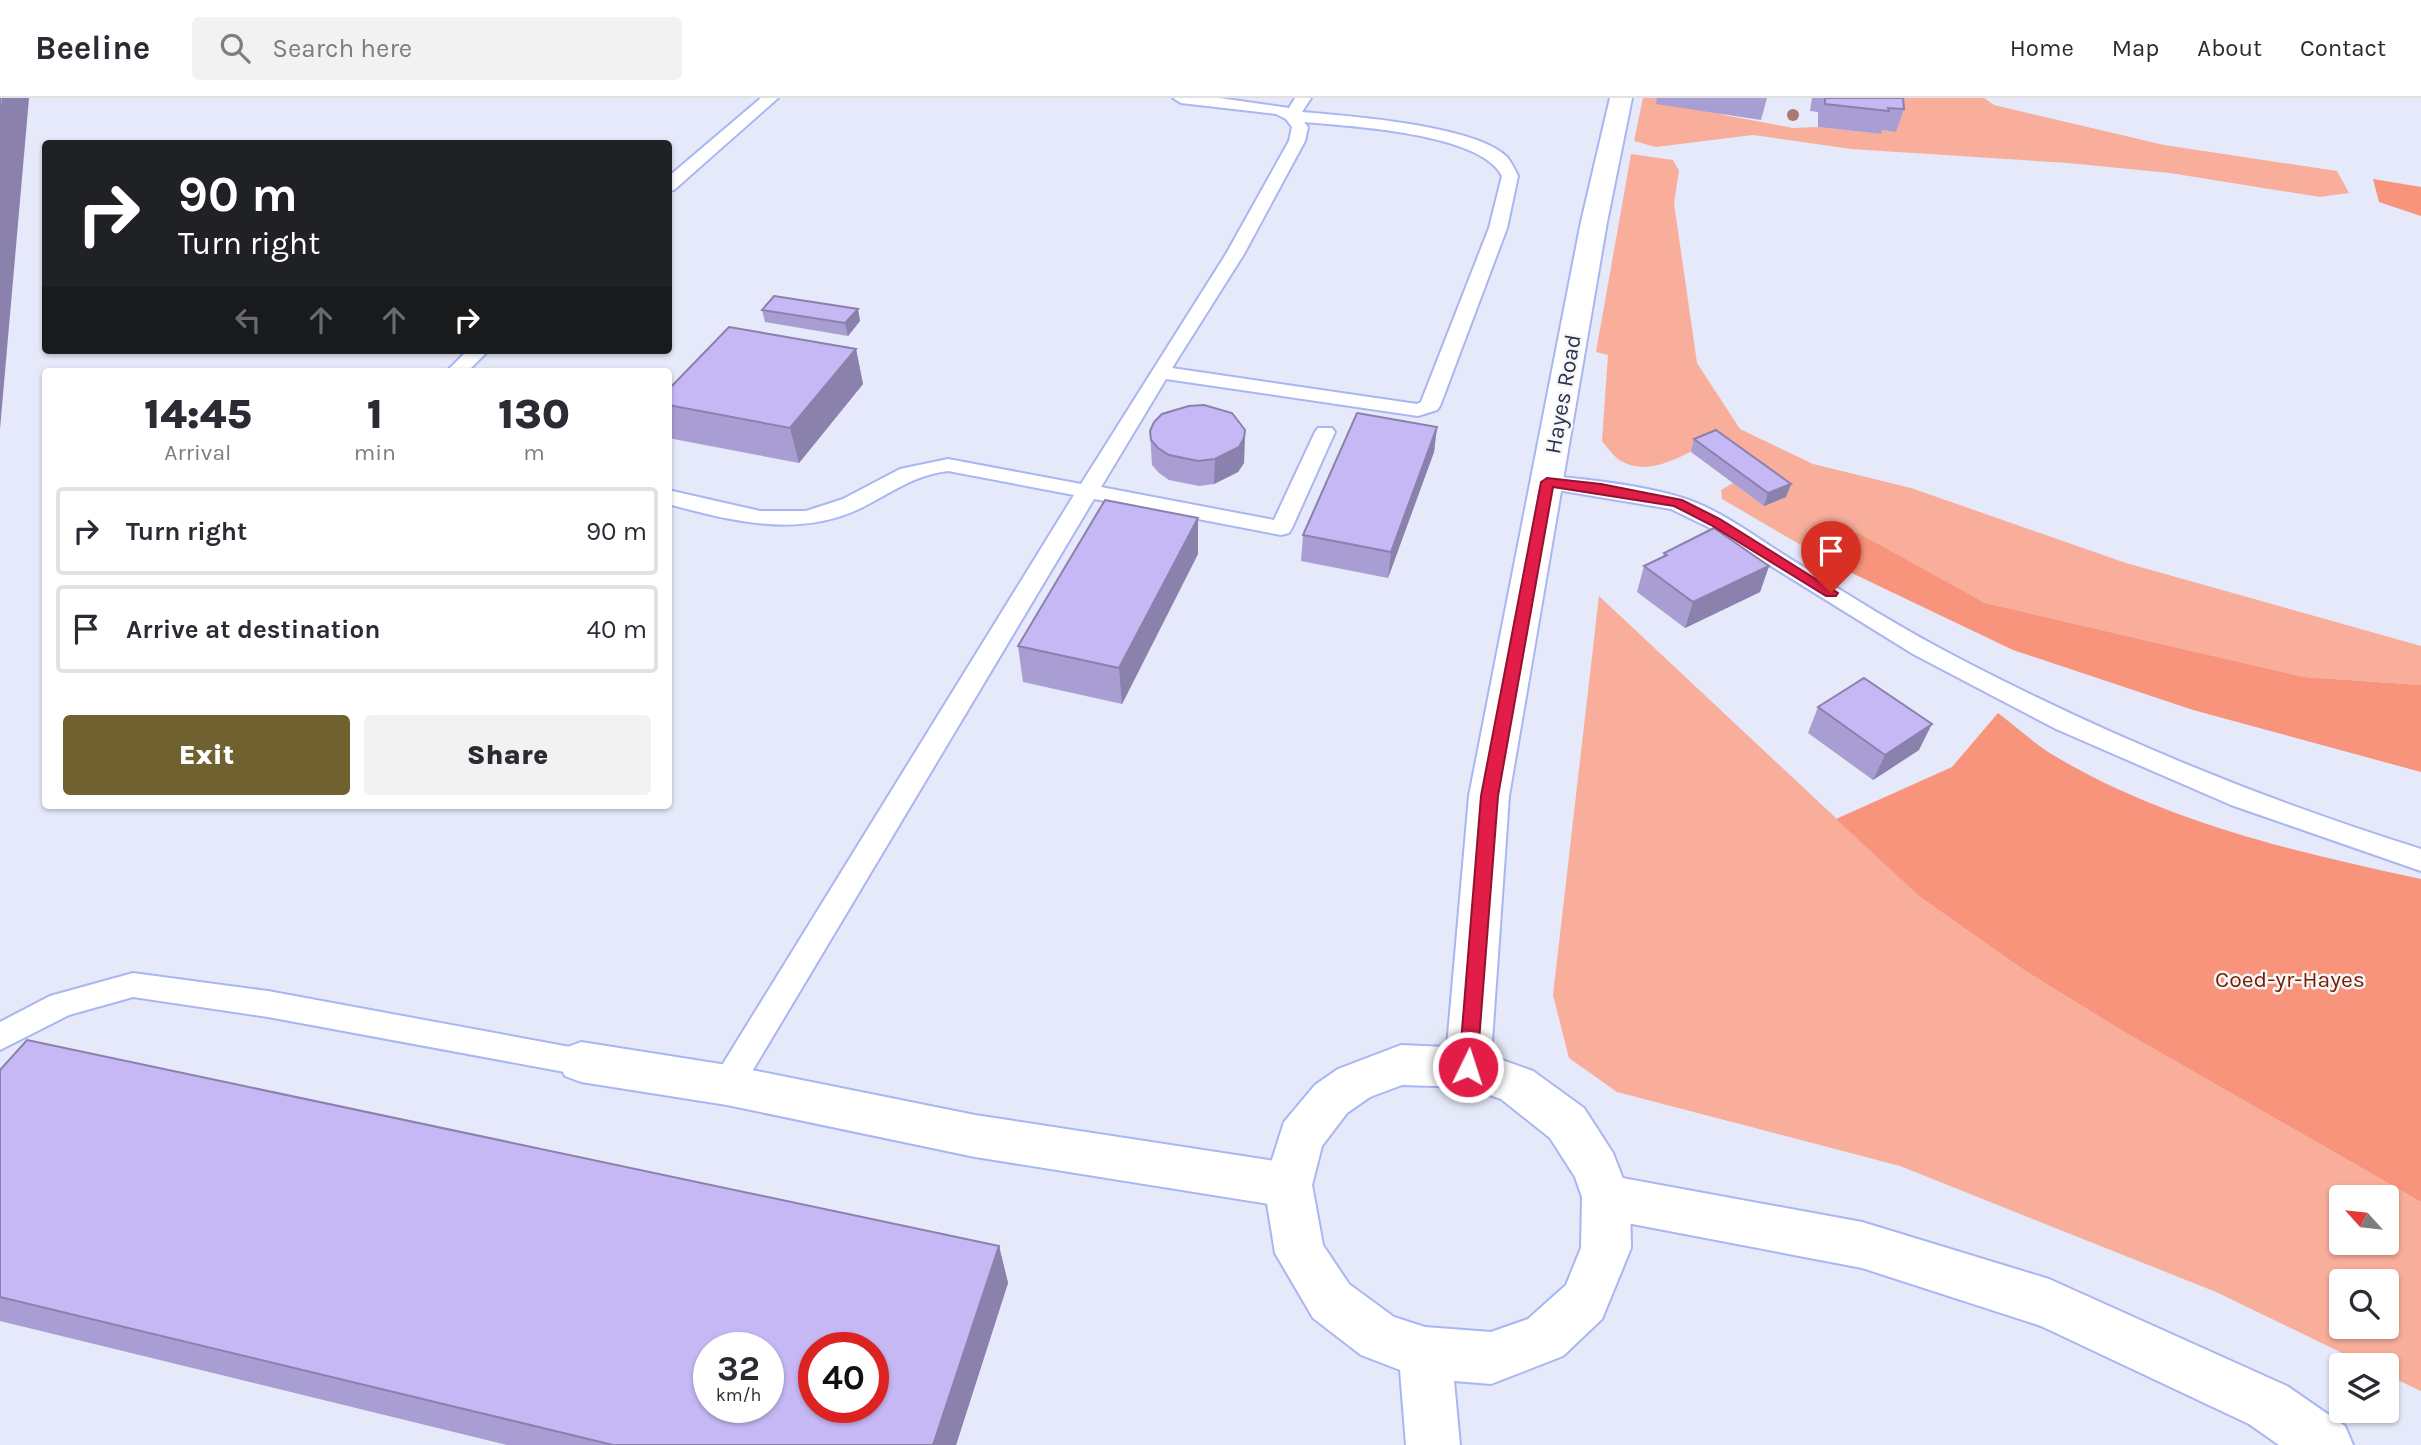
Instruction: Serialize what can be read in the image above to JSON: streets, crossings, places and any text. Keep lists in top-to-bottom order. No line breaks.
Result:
{"streets":{"street":["Hayes Road"]},"parks":["Coed-yr-Hayes"],"north":"top left","page":{"header":"Beeline","search":"Search here","nav":["Home","Map","About","Contact"],"turn":["90 m","Turn right"],"eta":["14:45","Arrival","1","min","130","m"],"list":[{"name":"Turn right","value":"90 m"},{"name":"Arrive at destination","value":"40 m"}],"buttons":["Exit","Share"],"speed":"32 km/h","limit":"40"}}
